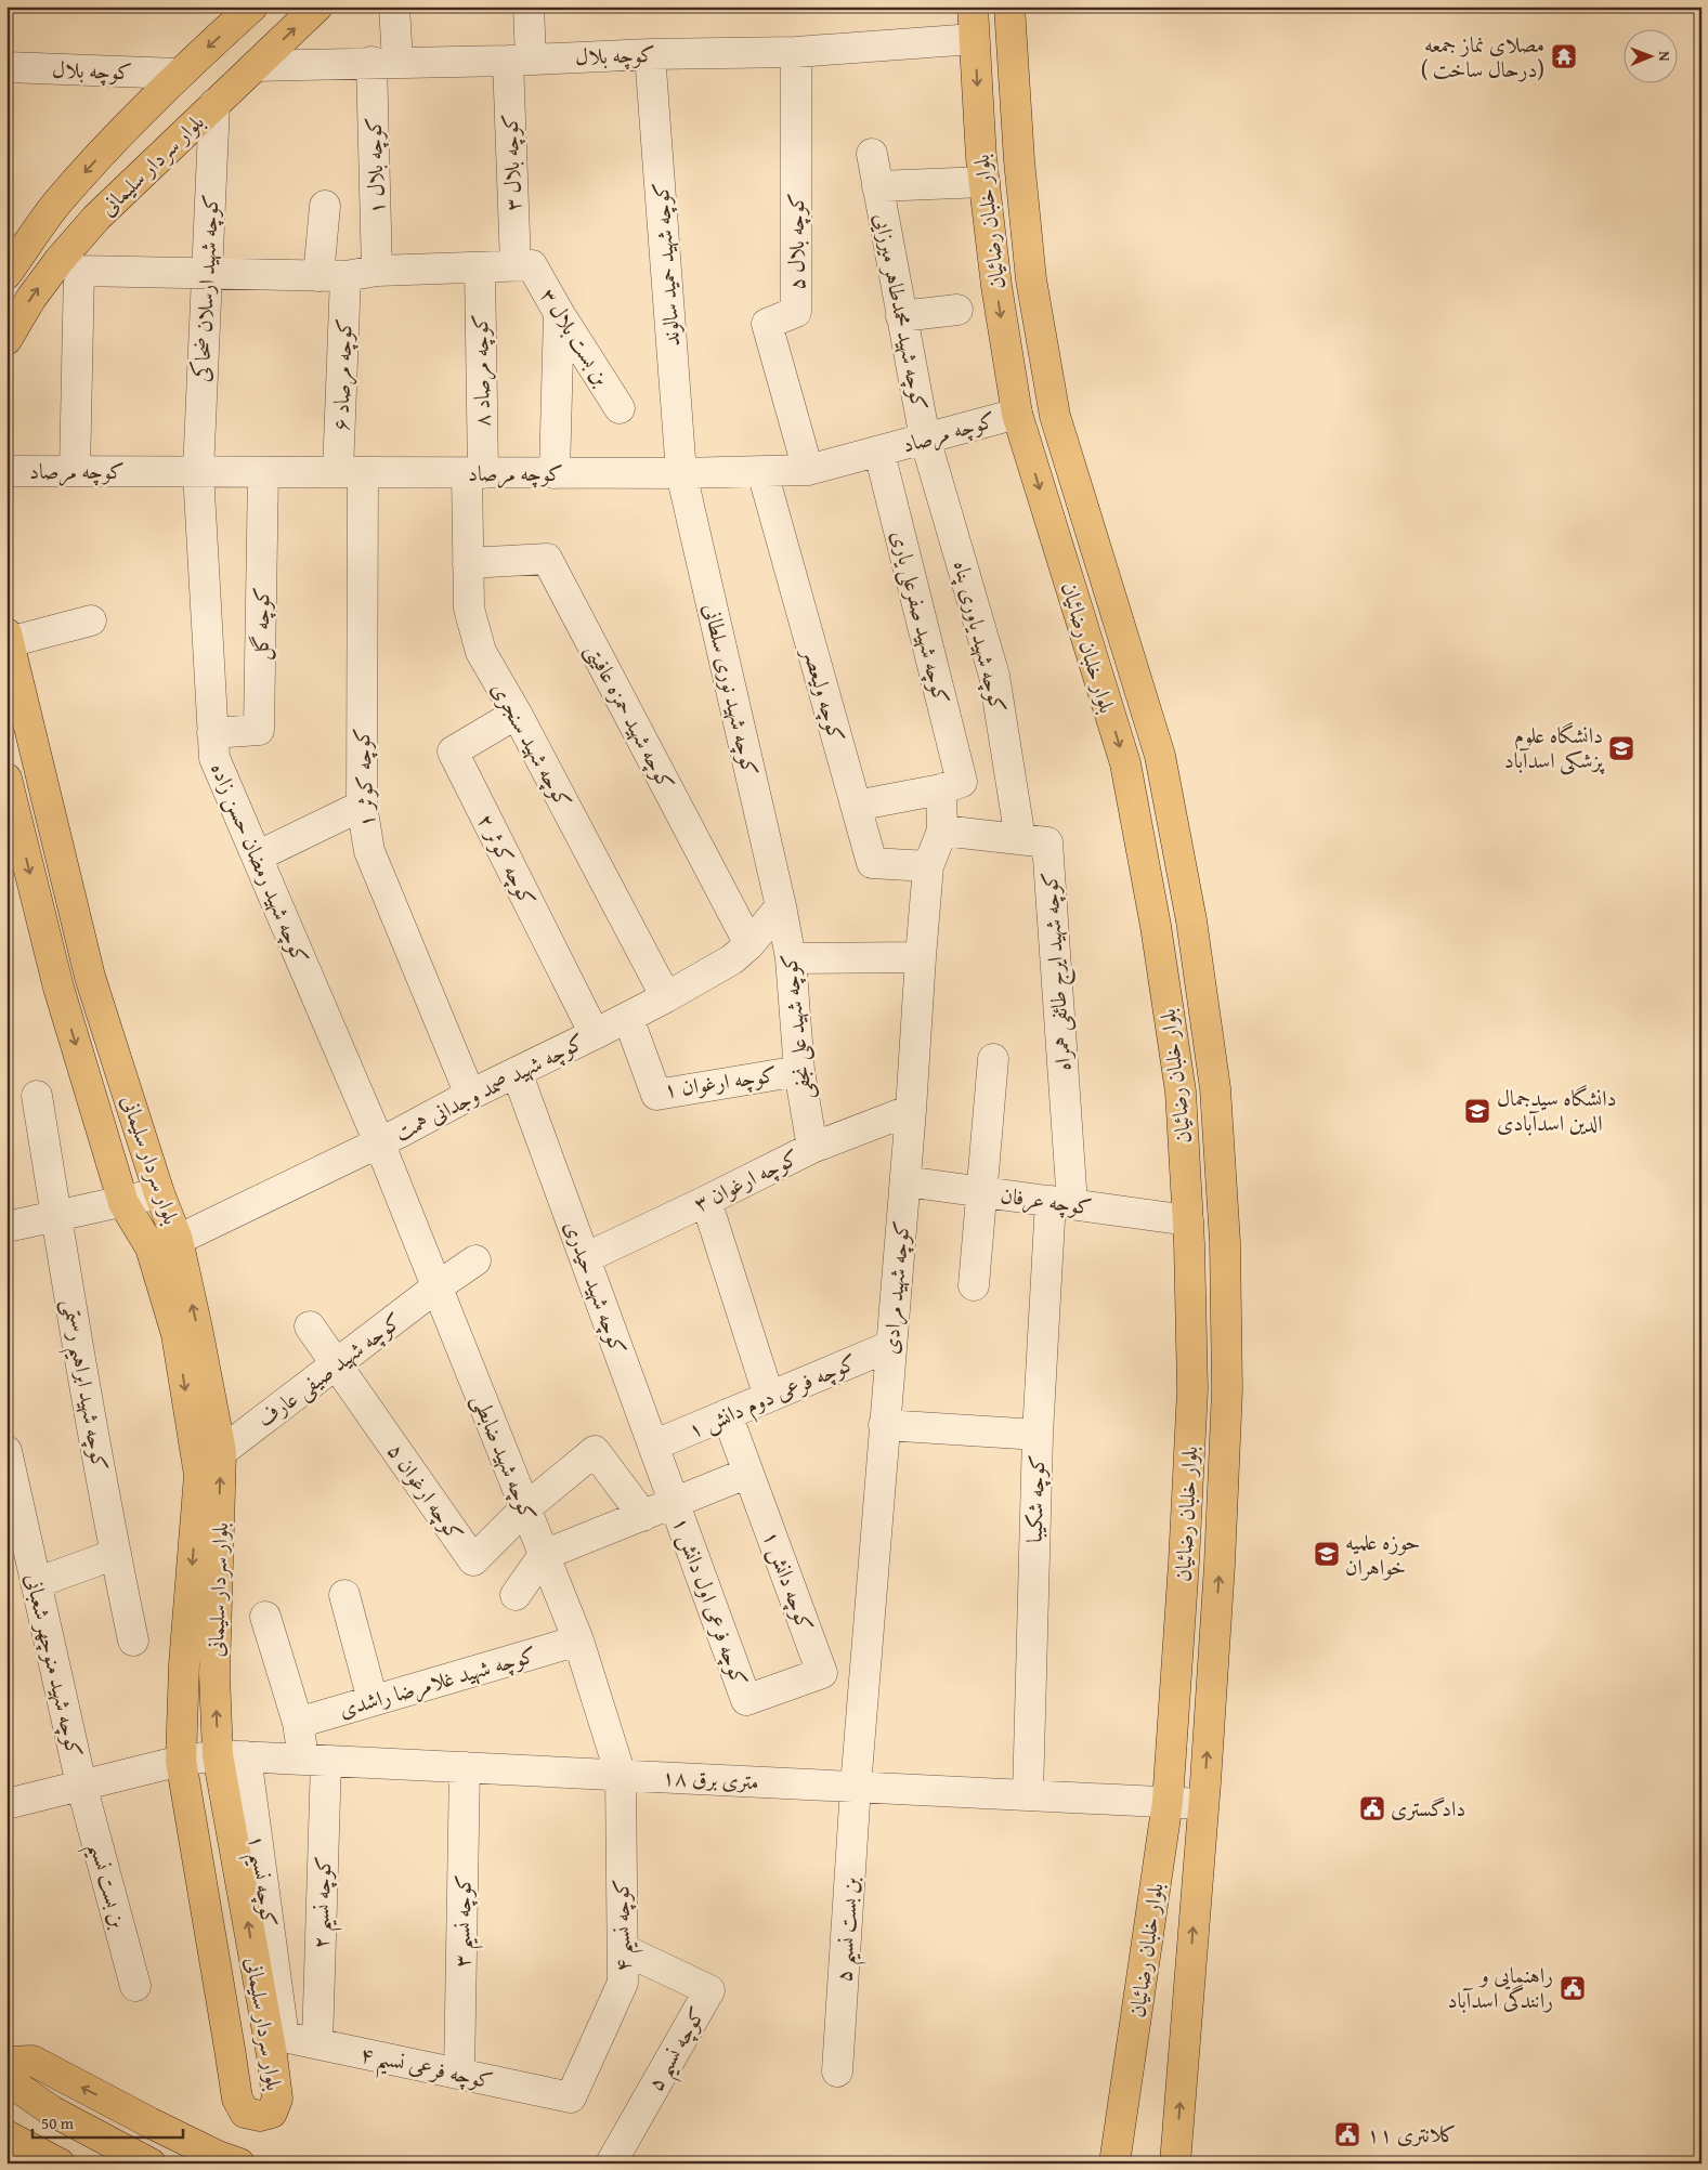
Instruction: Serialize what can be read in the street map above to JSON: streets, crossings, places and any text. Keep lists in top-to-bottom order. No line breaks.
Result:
{"streets":{"main road":["بلوار سردار سلیمانی","بلوار خلبان رضائیان"],"street":["کوچه بلال","کوچه بلال ۳","کوچه بلال ۱","کوچه بلال ۵","کوچه شهید حمید سالوند","کوچه شهید ارسلان ضحاکی","کوچه شهید محمدطاهر میرزایی","بن بست بلال ۳","کوچه مرصاد ۸","کوچه مرصاد ۶","کوچه مرصاد","کوچه شهید صفرعلی یاری","کوچه گل","کوچه شهید یاوری پناه","کوچه شهید نوری سلطانی","کوچه ولیعصر","کوچه شهید حمزه عافیتی","کوچه شهید سنجری","کوچه کوثر ۱","کوچه کوثر ۲","کوچه شهید رمضان حسن زاده","کوچه شهید ایرج طائفی همراه","کوچه شهید علی نجفی","کوچه ارغوان ۱","کوچه شهید صمد وجدانی همت","کوچه ارغوان ۳","کوچه عرفان","کوچه شهید حیدری","کوچه شهید مرادی","کوچه شهید صیفی عارف","کوچه شهید ابراهیم رستمی","کوچه فرعی دوم دانش ۱","کوچه شهید ضابطی","کوچه ارغوان ۵","کوچه شکیبا","کوچه دانش ۱","کوچه فرعی اول دانش ۱","کوچه شهید منوچهر شعبانی","کوچه شهید غلامرضا راشدی","۱۸ متری برق","کوچه نسیم ۱","بن بست نسیم","کوچه نسیم ۲","کوچه نسیم ۳","کوچه نسیم ۴","بن بست نسیم ۵","کوچه نسیم ۵","کوچه فرعی نسیم ۴"]},"crossings":[["کوچه بلال","کوچه بلال ۳"],["کوچه بلال","بلوار سردار سلیمانی"],["کوچه بلال","کوچه بلال ۱"],["کوچه بلال","بلوار خلبان رضائیان"],["کوچه بلال","کوچه بلال ۵"],["کوچه بلال","کوچه شهید حمید سالوند"],["کوچه بلال ۳","بن بست بلال ۳"],["بلوار سردار سلیمانی","کوچه شهید ارسلان ضحاکی"],["بلوار سردار سلیمانی","کوچه شهید صمد وجدانی همت"],["بلوار سردار سلیمانی","کوچه شهید صیفی عارف"],["بلوار سردار سلیمانی","۱۸ متری برق"],["بلوار سردار سلیمانی","کوچه نسیم ۱"],["بلوار خلبان رضائیان","کوچه مرصاد"],["بلوار خلبان رضائیان","کوچه عرفان"],["بلوار خلبان رضائیان","۱۸ متری برق"],["کوچه بلال ۵","کوچه مرصاد"],["کوچه شهید حمید سالوند","کوچه مرصاد"],["کوچه شهید حمید سالوند","کوچه شهید نوری سلطانی"],["کوچه شهید ارسلان ضحاکی","کوچه مرصاد"],["کوچه شهید ارسلان ضحاکی","کوچه شهید رمضان حسن زاده"],["کوچه شهید محمدطاهر میرزایی","کوچه مرصاد"],["کوچه شهید محمدطاهر میرزایی","کوچه شهید یاوری پناه"],["کوچه مرصاد ۸","کوچه مرصاد"],["کوچه مرصاد ۸","کوچه شهید سنجری"],["کوچه مرصاد ۶","کوچه مرصاد"],["کوچه مرصاد ۶","کوچه کوثر ۱"],["کوچه مرصاد","کوچه شهید صفرعلی یاری"],["کوچه مرصاد","کوچه گل"],["کوچه مرصاد","کوچه شهید یاوری پناه"],["کوچه مرصاد","کوچه شهید نوری سلطانی"],["کوچه مرصاد","کوچه ولیعصر"],["کوچه مرصاد","کوچه شهید سنجری"],["کوچه مرصاد","کوچه کوثر ۱"],["کوچه مرصاد","کوچه شهید رمضان حسن زاده"],["کوچه شهید صفرعلی یاری","کوچه شهید مرادی"],["کوچه گل","کوچه شهید رمضان حسن زاده"],["کوچه شهید یاوری پناه","کوچه شهید ایرج طائفی همراه"],["کوچه شهید نوری سلطانی","کوچه شهید علی نجفی"],["کوچه شهید نوری سلطانی","کوچه شهید صمد وجدانی همت"],["کوچه ولیعصر","کوچه شهید مرادی"],["کوچه شهید حمزه عافیتی","کوچه شهید سنجری"],["کوچه شهید حمزه عافیتی","کوچه شهید صمد وجدانی همت"],["کوچه شهید سنجری","کوچه کوثر ۲"],["کوچه شهید سنجری","کوچه شهید صمد وجدانی همت"],["کوچه کوثر ۱","کوچه شهید صمد وجدانی همت"],["کوچه کوثر ۲","کوچه شهید صمد وجدانی همت"],["کوچه شهید رمضان حسن زاده","کوچه شهید صمد وجدانی همت"],["کوچه شهید رمضان حسن زاده","کوچه شهید ضابطی"],["کوچه شهید ایرج طائفی همراه","کوچه عرفان"],["کوچه شهید ایرج طائفی همراه","کوچه شهید مرادی"],["کوچه شهید ایرج طائفی همراه","کوچه شکیبا"],["کوچه شهید علی نجفی","کوچه ارغوان ۱"],["کوچه شهید علی نجفی","کوچه شهید صمد وجدانی همت"],["کوچه شهید علی نجفی","کوچه ارغوان ۳"],["کوچه ارغوان ۱","کوچه شهید صمد وجدانی همت"],["کوچه شهید صمد وجدانی همت","کوچه شهید حیدری"],["کوچه شهید صمد وجدانی همت","کوچه شهید ضابطی"],["کوچه ارغوان ۳","کوچه شهید حیدری"],["کوچه ارغوان ۳","کوچه شهید مرادی"],["کوچه عرفان","کوچه شهید مرادی"],["کوچه عرفان","کوچه شکیبا"],["کوچه شهید حیدری","کوچه فرعی دوم دانش ۱"],["کوچه شهید حیدری","کوچه فرعی اول دانش ۱"],["کوچه شهید مرادی","کوچه فرعی دوم دانش ۱"],["کوچه شهید مرادی","۱۸ متری برق"],["کوچه شهید مرادی","بن بست نسیم ۵"],["کوچه شهید صیفی عارف","کوچه شهید ضابطی"],["کوچه شهید صیفی عارف","کوچه ارغوان ۵"],["کوچه فرعی دوم دانش ۱","کوچه دانش ۱"],["کوچه شهید ضابطی","کوچه ارغوان ۵"],["کوچه شهید ضابطی","کوچه شهید غلامرضا راشدی"],["کوچه شهید ضابطی","۱۸ متری برق"],["کوچه شهید ضابطی","کوچه نسیم ۴"],["کوچه شکیبا","۱۸ متری برق"],["کوچه دانش ۱","کوچه فرعی اول دانش ۱"],["کوچه شهید منوچهر شعبانی","۱۸ متری برق"],["کوچه شهید منوچهر شعبانی","بن بست نسیم"],["کوچه شهید غلامرضا راشدی","کوچه نسیم ۲"],["۱۸ متری برق","کوچه نسیم ۱"],["۱۸ متری برق","بن بست نسیم"],["۱۸ متری برق","کوچه نسیم ۲"],["۱۸ متری برق","کوچه نسیم ۳"],["۱۸ متری برق","کوچه نسیم ۴"],["۱۸ متری برق","بن بست نسیم ۵"],["کوچه نسیم ۱","کوچه فرعی نسیم ۴"],["کوچه نسیم ۲","کوچه فرعی نسیم ۴"],["کوچه نسیم ۳","کوچه فرعی نسیم ۴"],["کوچه نسیم ۴","کوچه نسیم ۵"],["کوچه نسیم ۴","کوچه فرعی نسیم ۴"]],"places":{"temple":["مصلای نماز جمعه ( درحال ساخت)"],"school or university":["دانشگاه علوم پزشکی اسدآباد","دانشگاه سیدجمال الدین اسدآبادی","حوزه علمیه خواهران"],"public building":["دادگستری","راهنمایی و رانندگی اسدآباد","کلانتری ۱۱"]},"scale_bar":"50 m","north":"right"}
